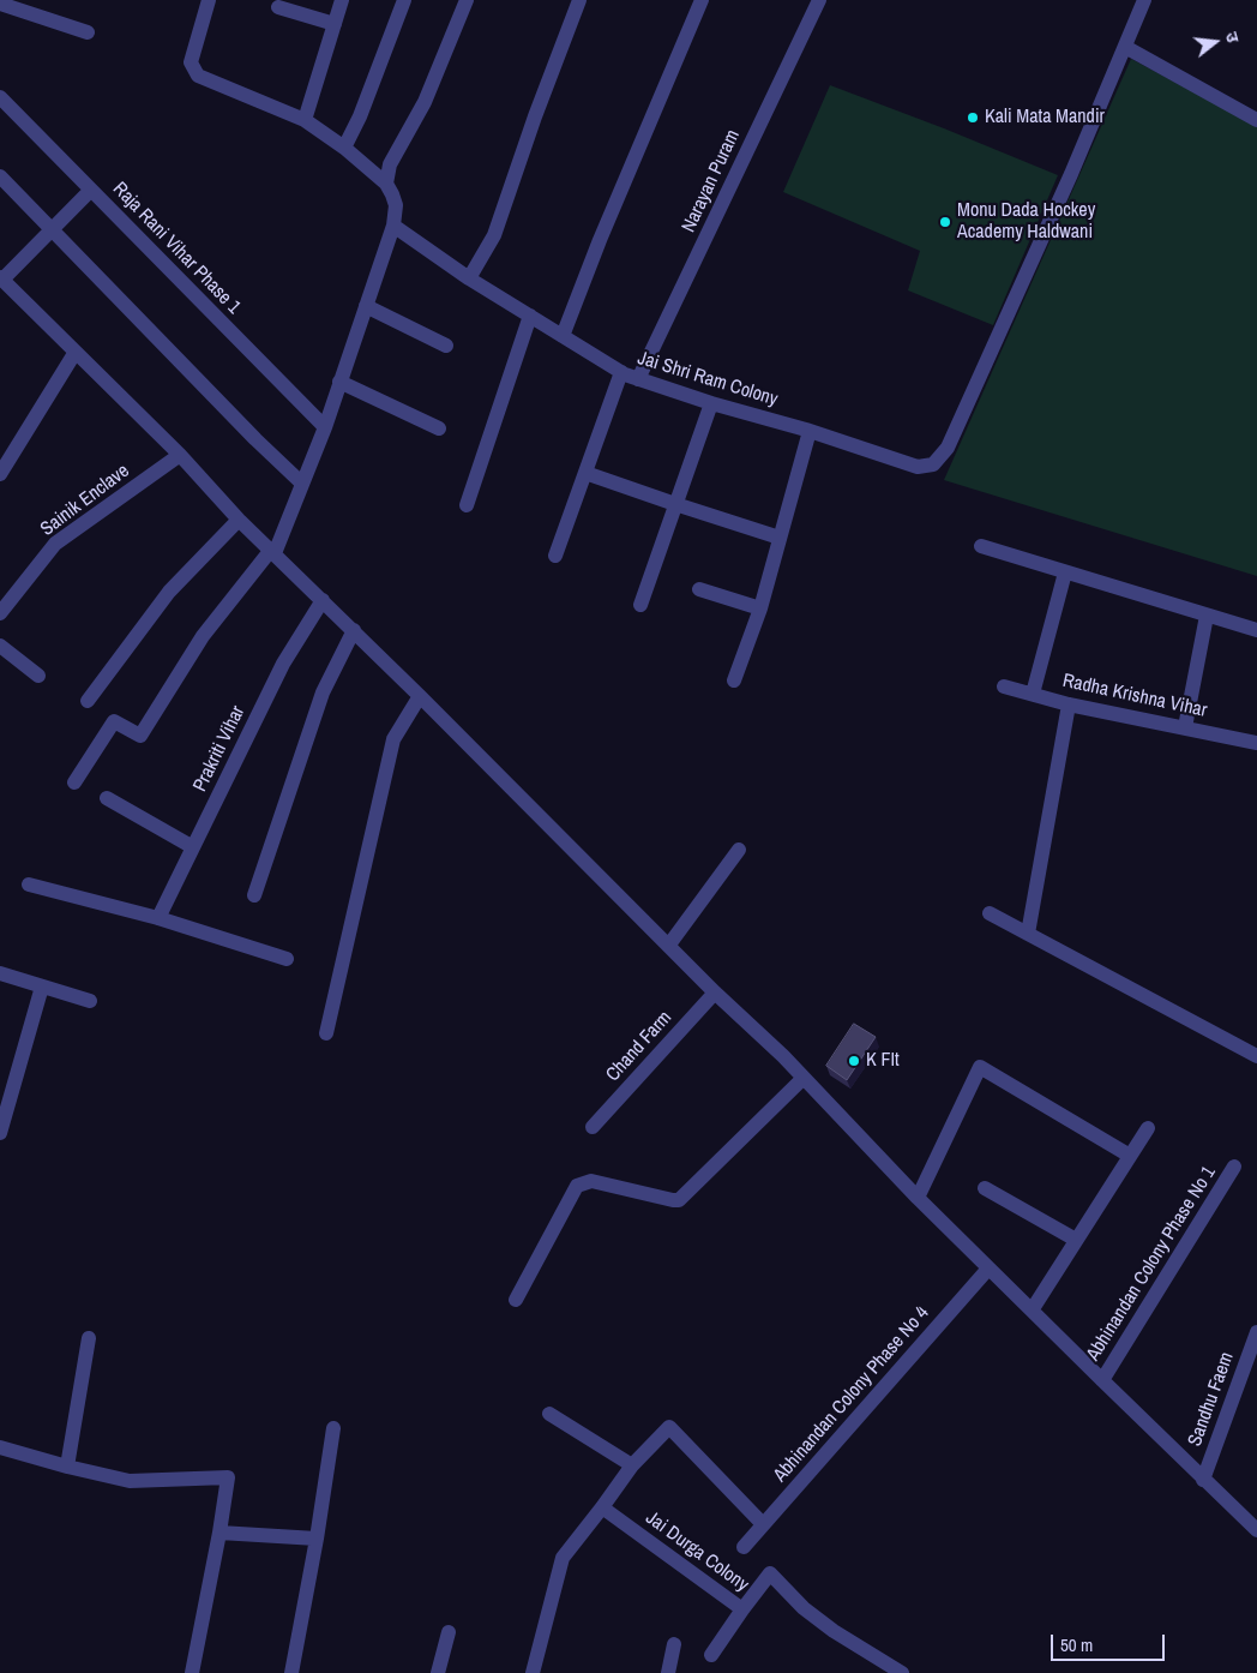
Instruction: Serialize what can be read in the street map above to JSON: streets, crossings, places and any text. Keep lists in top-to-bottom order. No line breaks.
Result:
{"streets":{"street":["Narayan Puram","Raja Rani Vihar Phase 1","Jai Shri Ram Colony","Sainik Enclave","Radha Krishna Vihar","Prakriti Vihar","Chand Farm","Abhinandan Colony Phase No 1","Abhinandan Colony Phase No 4","Sandhu Faem","Jai Durga Colony"]},"crossings":[["Narayan Puram","Jai Shri Ram Colony"]],"places":["Kali Mata Mandir","Monu Dada Hockey Academy Haldwani","K FIt"],"scale_bar":"50 m","north":"right"}
